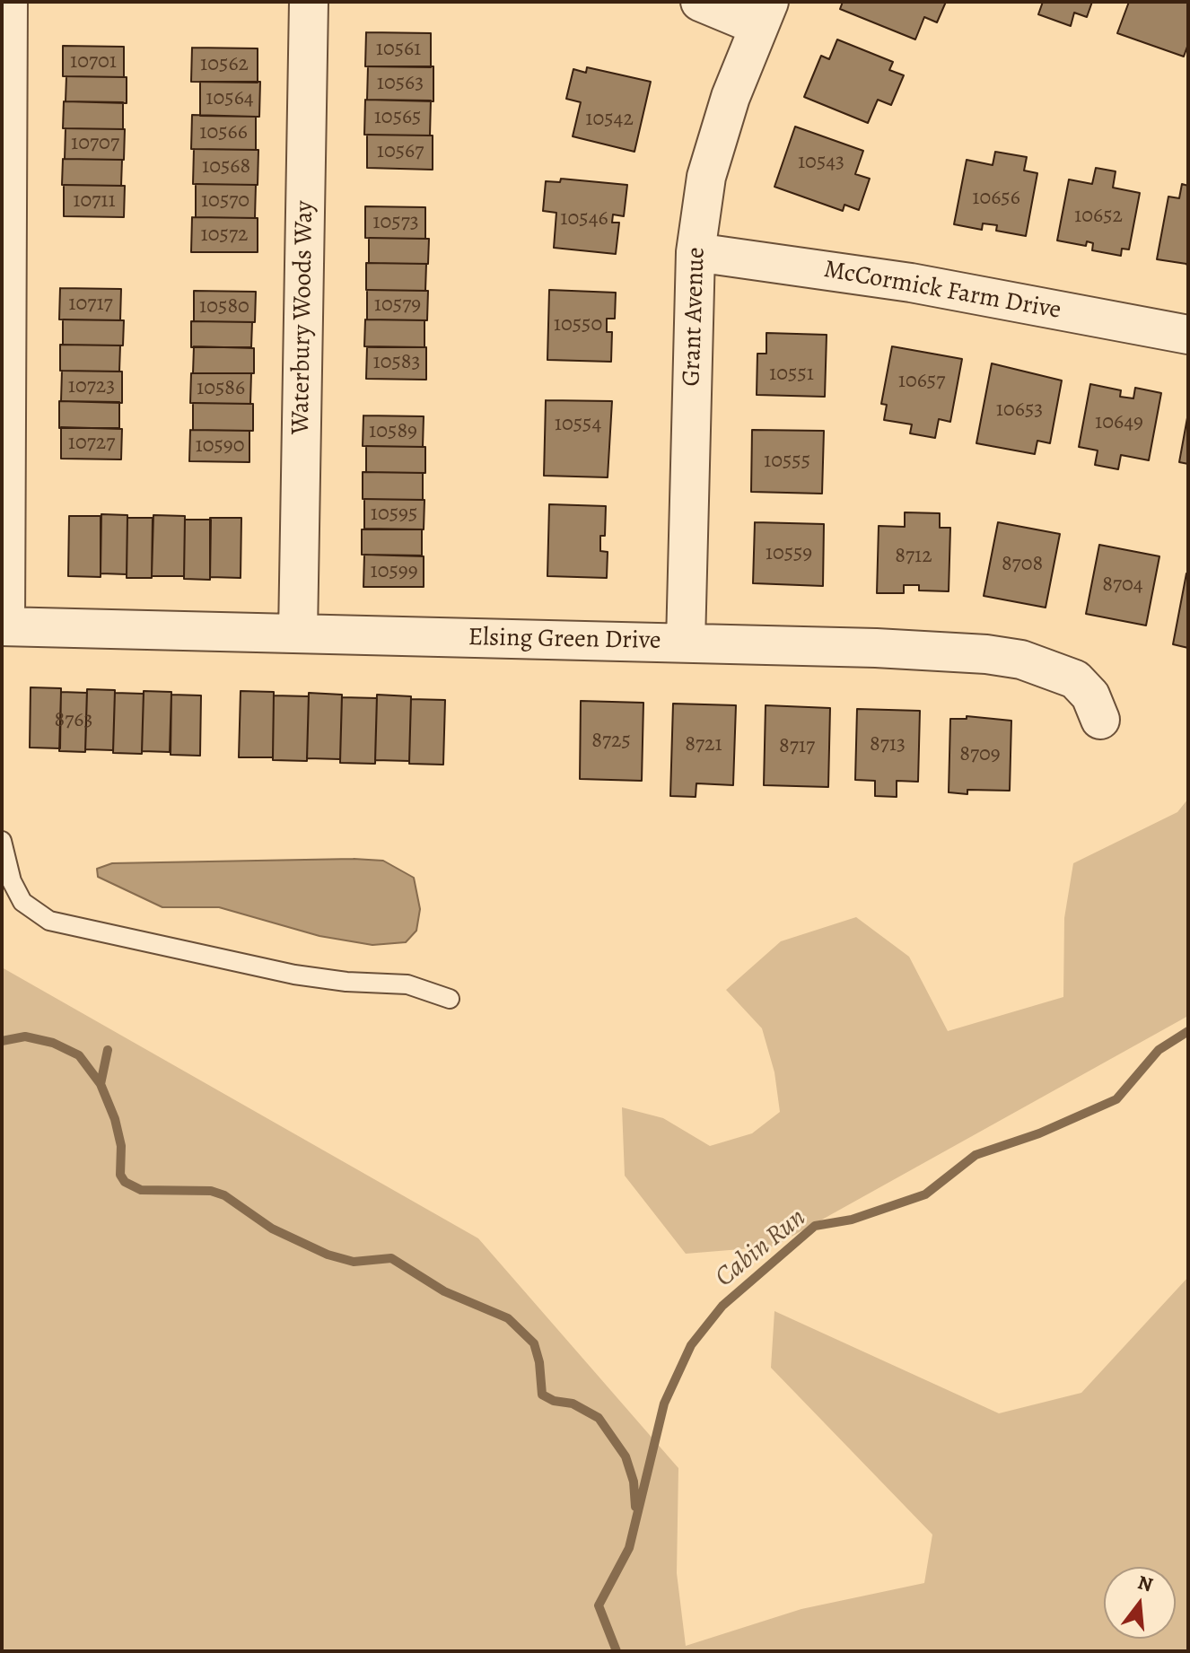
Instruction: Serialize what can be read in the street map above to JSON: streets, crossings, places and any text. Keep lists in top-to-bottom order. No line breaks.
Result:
{"streets":{"street":["McCormick Farm Drive","Grant Avenue","Waterbury Woods Way","Elsing Green Drive"]},"crossings":[["McCormick Farm Drive","Grant Avenue"],["Grant Avenue","Elsing Green Drive"],["Waterbury Woods Way","Elsing Green Drive"]],"water":["Cabin Run"],"house_numbers":["10561","10701","10562","10563","10564","10565","10542","10566","10707","10567","10543","10568","10656","10711","10570","10652","10546","10573","10572","10717","10579","10580","10550","10583","10551","10657","10723","10586","10653","10649","10554","10589","10727","10590","10555","10595","10559","8712","8708","10599","8704","8763","8725","8721","8713","8717","8709"],"north":"top"}
